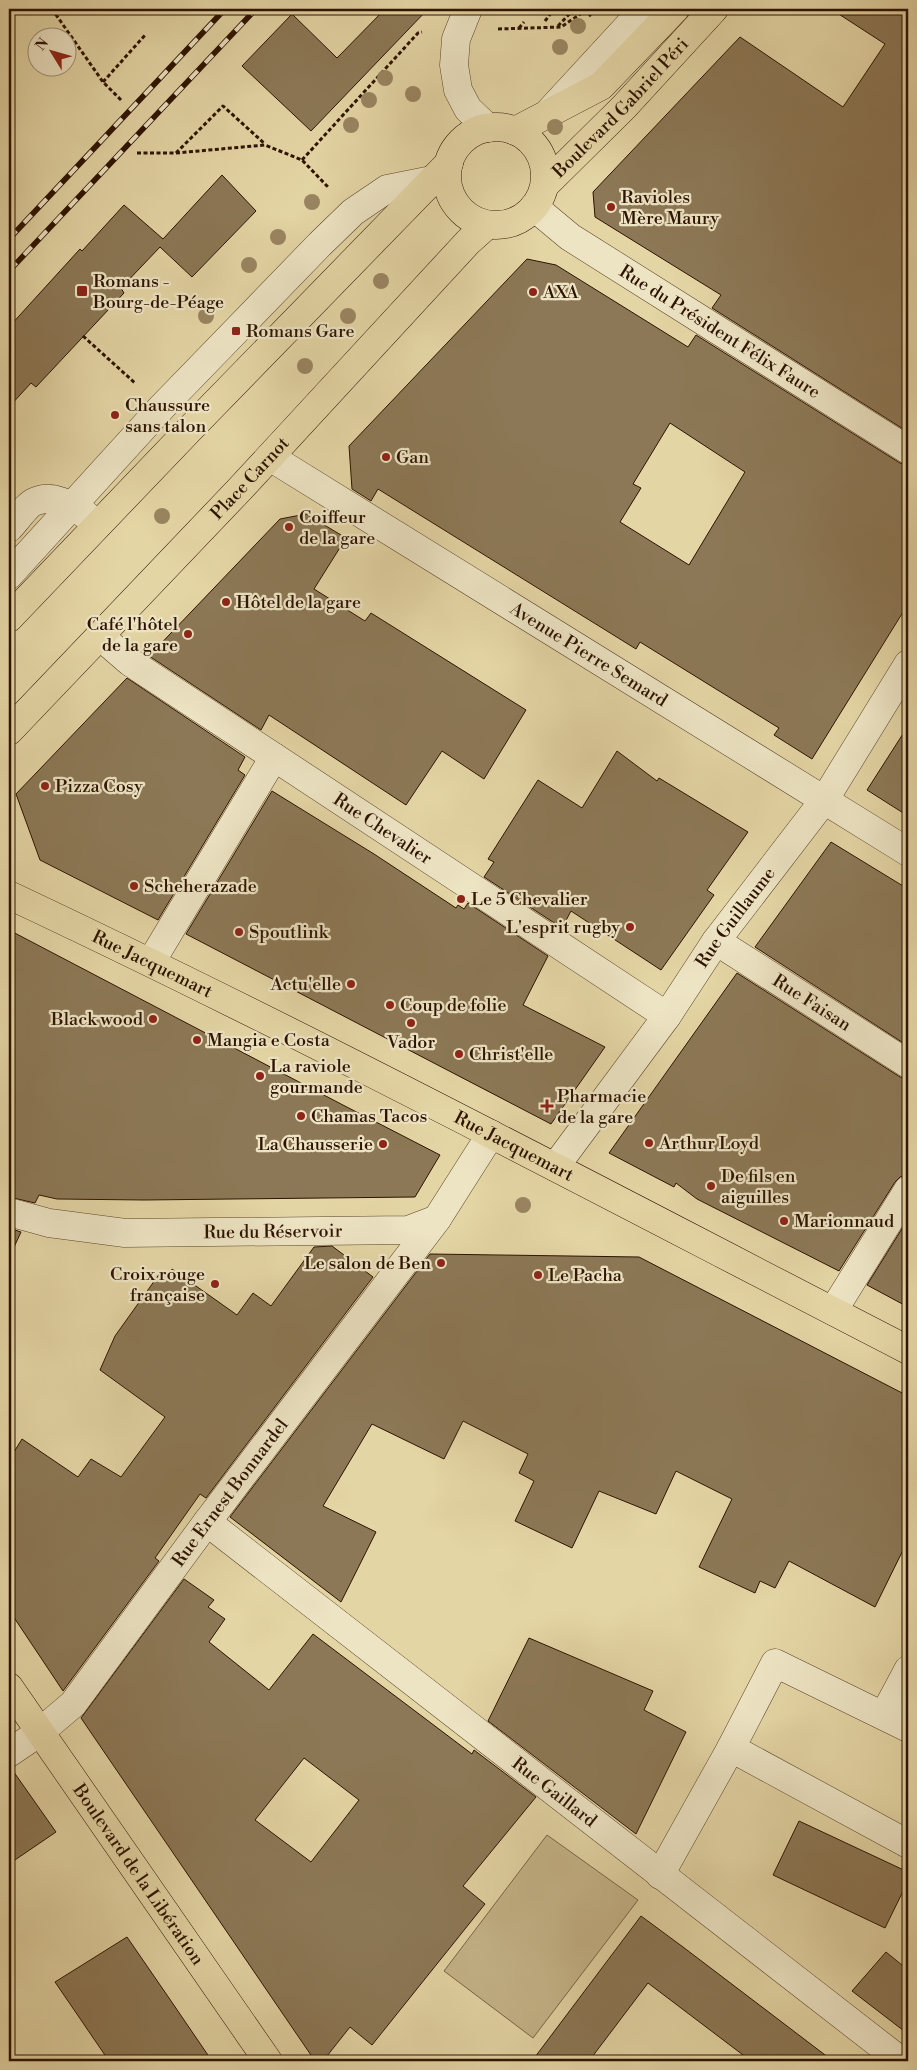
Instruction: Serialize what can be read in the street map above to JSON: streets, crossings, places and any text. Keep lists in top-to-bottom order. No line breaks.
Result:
{"streets":{"main road":["Boulevard Gabriel Péri","Place Carnot","Rue Jacquemart","Boulevard de la Libération"],"street":["Rue du Président Félix Faure","Avenue Pierre Semard","Rue Chevalier","Rue Guillaume","Rue Faisan","Rue du Réservoir","Rue Ernest Bonnardel","Rue Gaillard"]},"crossings":[["Boulevard Gabriel Péri","Rue du Président Félix Faure"],["Boulevard Gabriel Péri","Place Carnot"],["Rue du Président Félix Faure","Place Carnot"],["Place Carnot","Avenue Pierre Semard"],["Place Carnot","Rue Chevalier"],["Avenue Pierre Semard","Rue Guillaume"],["Rue Chevalier","Rue Guillaume"],["Rue Guillaume","Rue Jacquemart"],["Rue Guillaume","Rue Faisan"],["Rue du Réservoir","Rue Ernest Bonnardel"],["Rue Ernest Bonnardel","Rue Gaillard"],["Rue Ernest Bonnardel","Boulevard de la Libération"]],"places":{"other":["Ravioles Mère Maury","AXA","Chaussure sans talon","Gan","Coiffeur de la gare","Hôtel de la gare","Café l'hôtel de la gare","Pizza Cosy","Scheherazade","Le 5 Chevalier","L'esprit rugby","Spoutlink","Actu'elle","Coup de folie","Black wood","Vador","Mangia e Costa","Christ'elle","La raviole gourmande","Chamas Tacos","Arthur Loyd","La Chausserie","De fils en aiguilles","Marionnaud","Le salon de Ben","Le Pacha","Croix rouge française"],"transit":["Romans - Bourg-de-Péage","Romans Gare"],"health":["Pharmacie de la gare"]},"north":"top left"}
